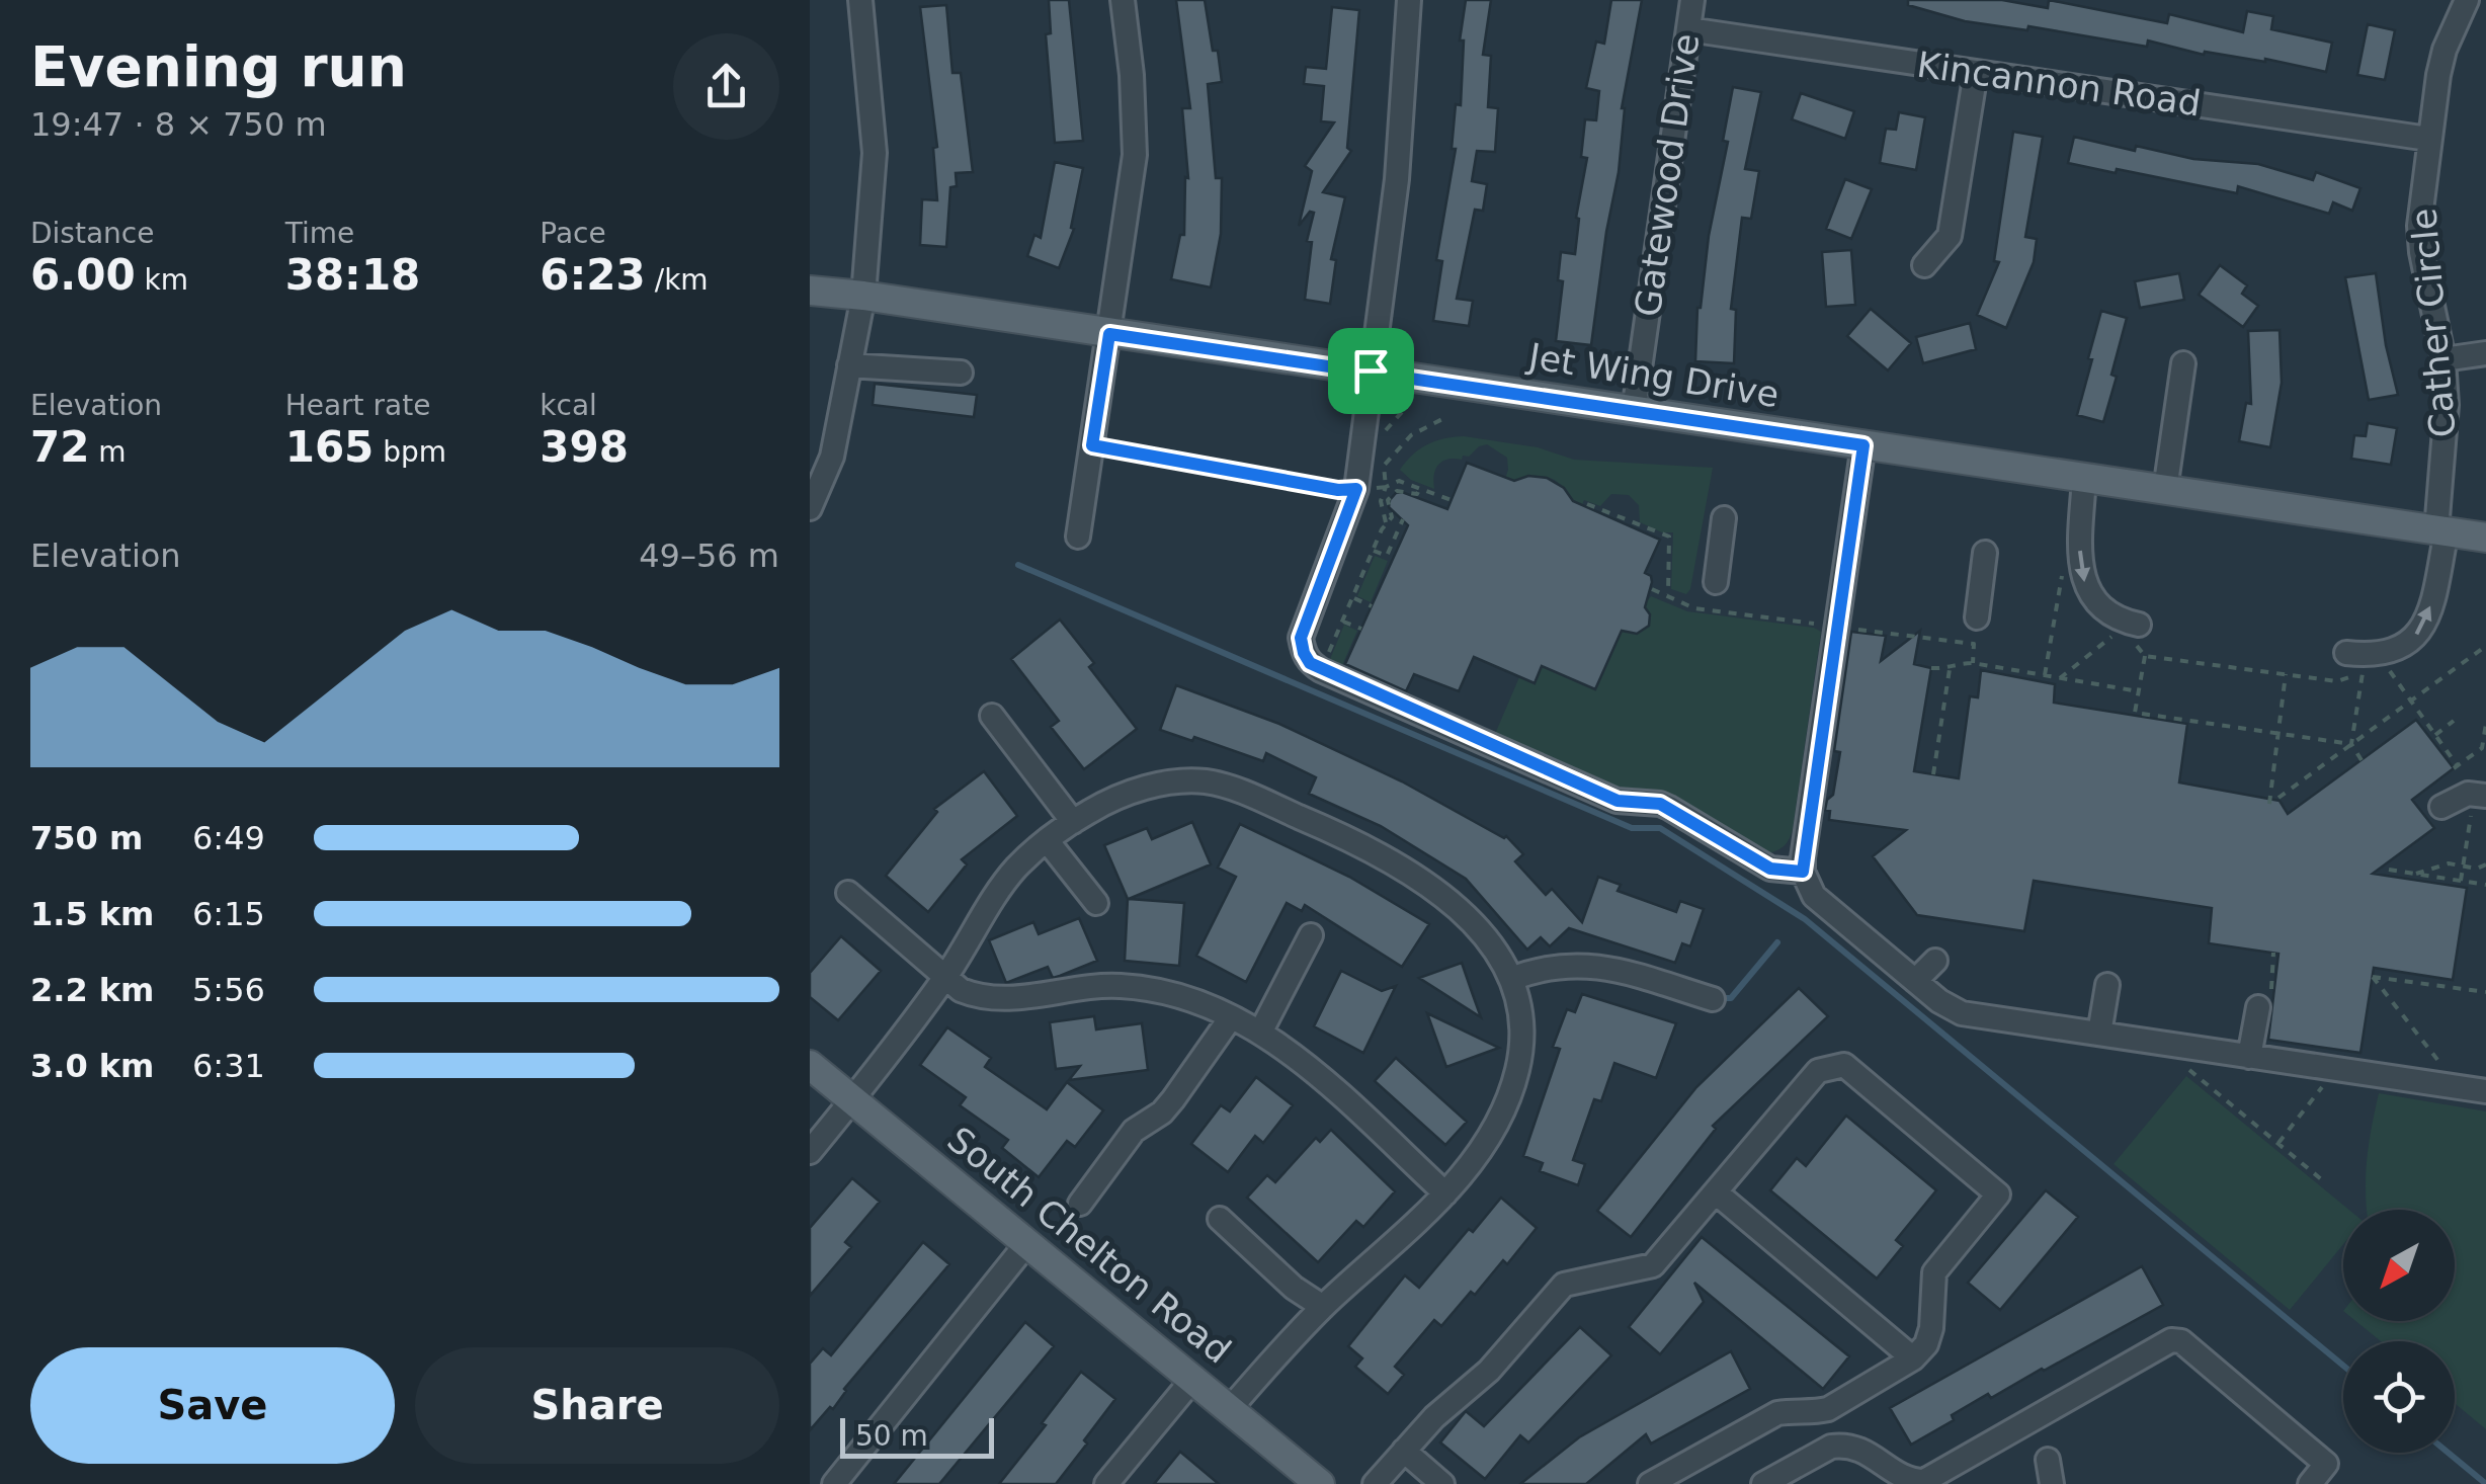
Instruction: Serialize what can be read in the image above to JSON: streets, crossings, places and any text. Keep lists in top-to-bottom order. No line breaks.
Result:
{"streets":{"main road":["Jet Wing Drive","South Chelton Road"],"street":["Kincannon Road","Gatewood Drive","Cather Circle"]},"crossings":[["Kincannon Road","Gatewood Drive"],["Kincannon Road","Cather Circle"],["Gatewood Drive","Jet Wing Drive"],["Cather Circle","Jet Wing Drive"]],"scale_bar":"50 m","north":"bottom left","page":{"heading":["Evening run","19:47 · 8 × 750 m"],"stats":[["Distance","6.00 km"],["Time","38:18"],["Pace","6:23 /km"],["Elevation","72 m"],["Heart rate","165 bpm"],["kcal","398"]],"chart":["Elevation","49–56 m"],"list":[{"name":"750 m","note":"6:49"},{"name":"1.5 km","note":"6:15"},{"name":"2.2 km","note":"5:56"},{"name":"3.0 km","note":"6:31"}],"buttons":["Save","Share"],"scale":"50 m"}}
